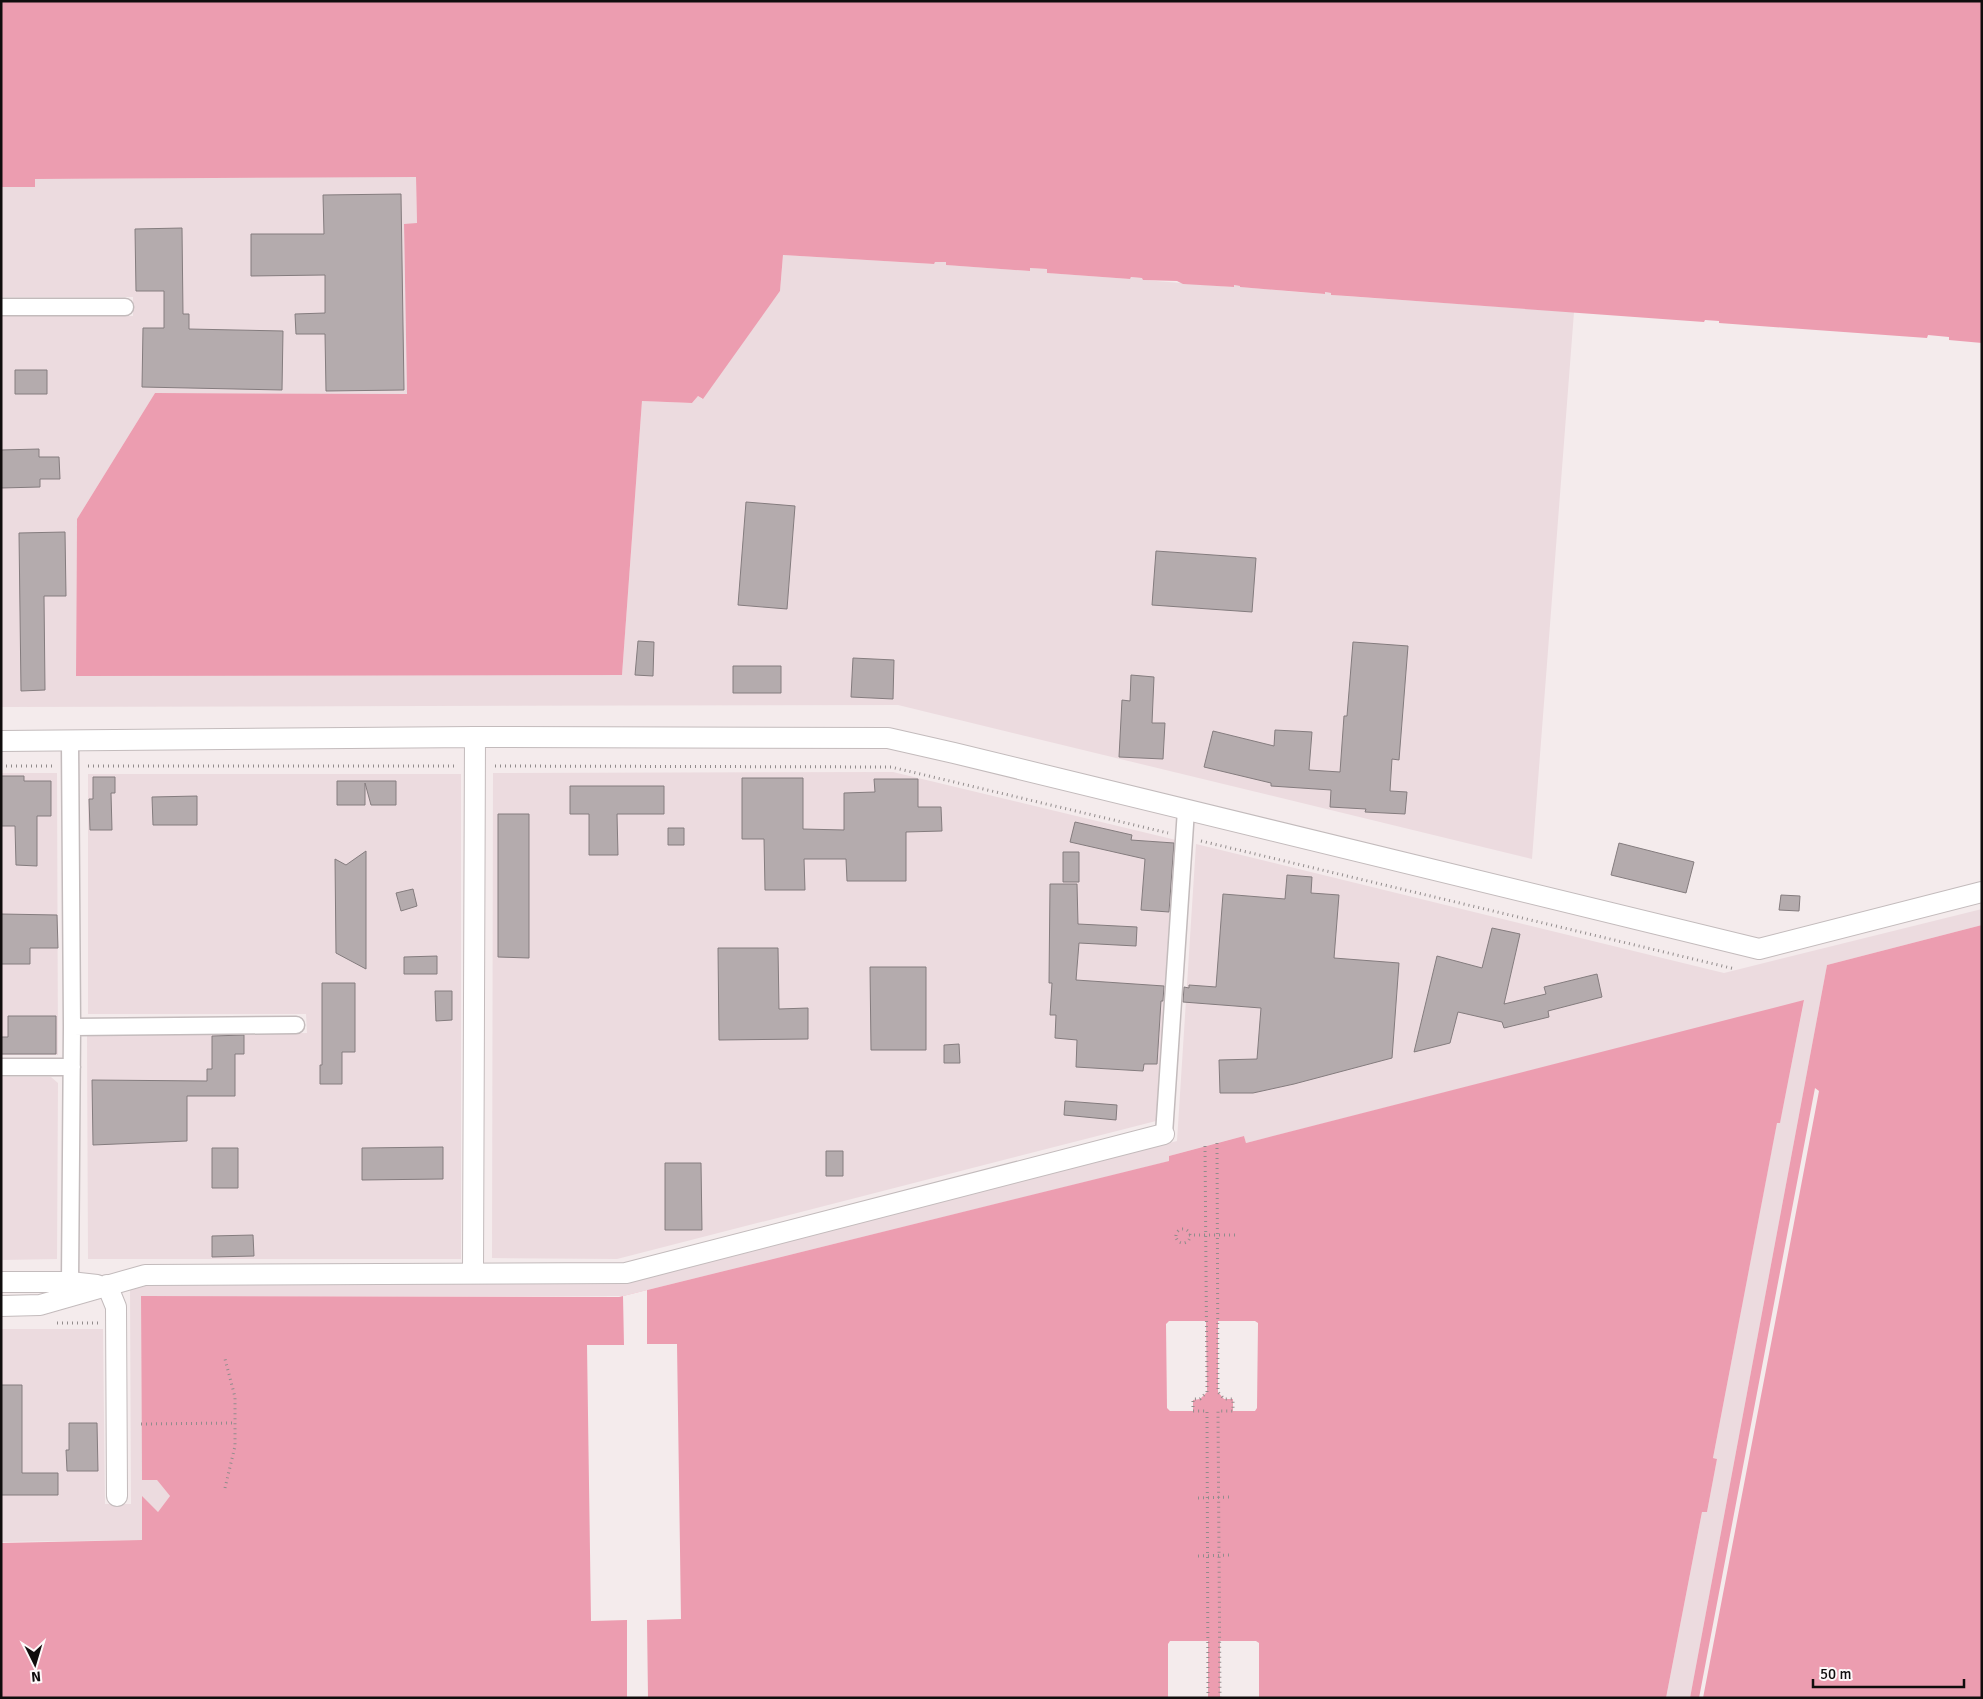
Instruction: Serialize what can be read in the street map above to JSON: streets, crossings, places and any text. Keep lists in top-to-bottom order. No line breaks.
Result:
{"scale_bar":"50 m","north":"bottom"}
